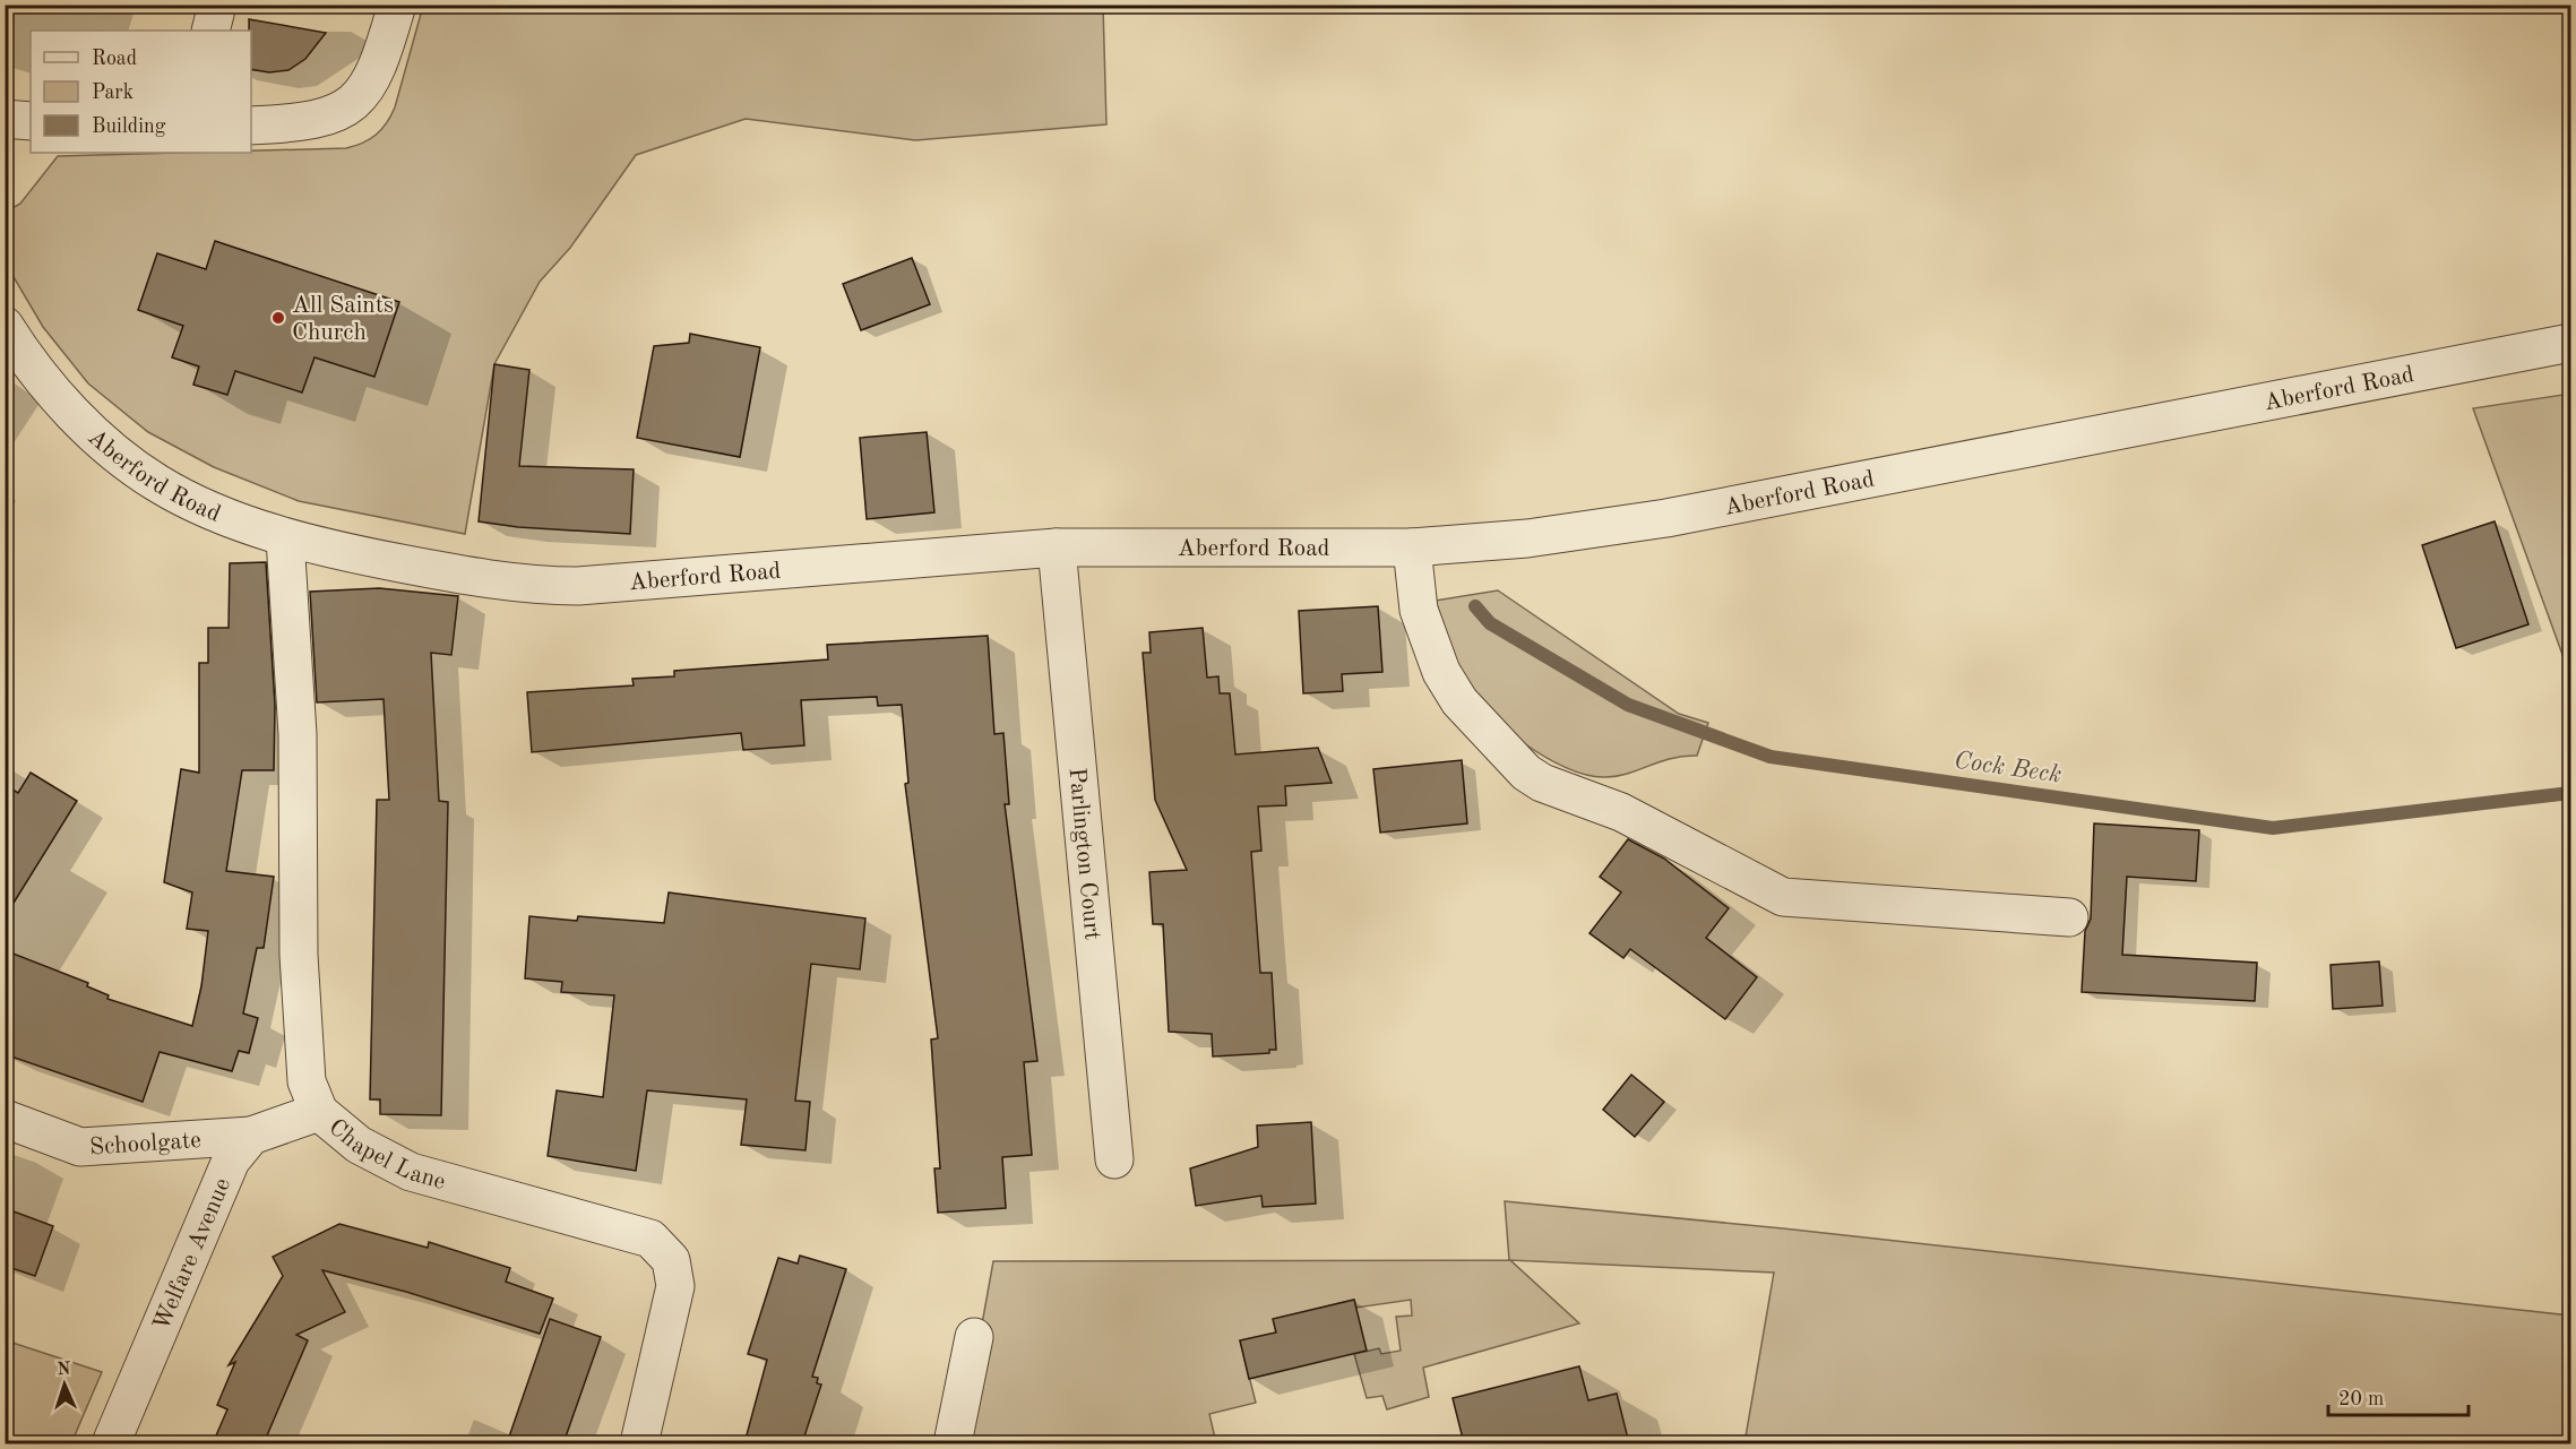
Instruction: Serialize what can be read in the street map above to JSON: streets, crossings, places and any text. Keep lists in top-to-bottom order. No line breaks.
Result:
{"streets":{"street":["Aberford Road","Parlington Court","Schoolgate","Chapel Lane","Welfare Avenue"]},"crossings":[["Aberford Road","Parlington Court"],["Aberford Road","Chapel Lane"],["Schoolgate","Welfare Avenue"]],"water":["Cock Beck"],"places":["All Saints Church"],"legend":["Road","Park","Building"],"scale_bar":"20 m","north":"top"}
